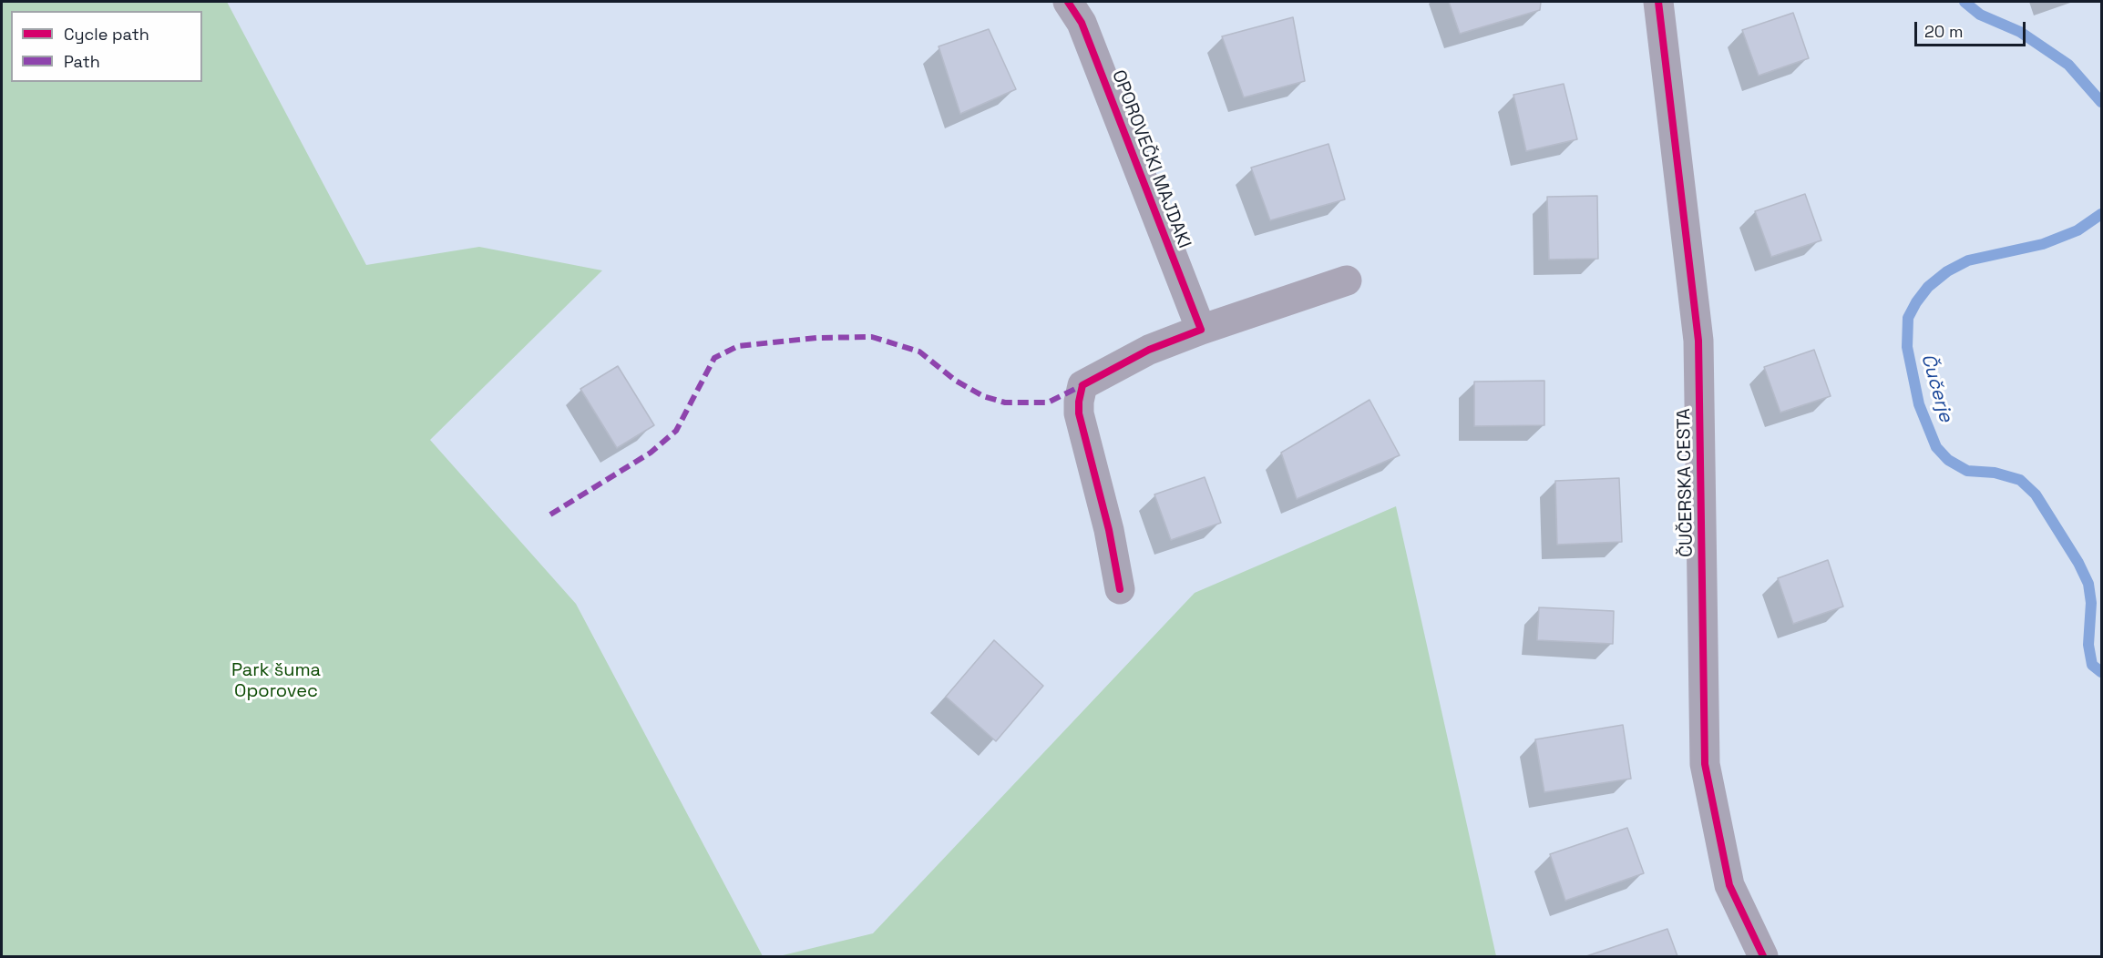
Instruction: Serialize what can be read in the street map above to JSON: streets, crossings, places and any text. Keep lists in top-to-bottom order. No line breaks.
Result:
{"streets":{"street":["OPOROVEČKI MAJDAKI","ČUČERSKA CESTA"]},"water":["Čučerje"],"parks":["Park šuma Oporovec"],"legend":["Cycle path","Path"],"scale_bar":"20 m"}
